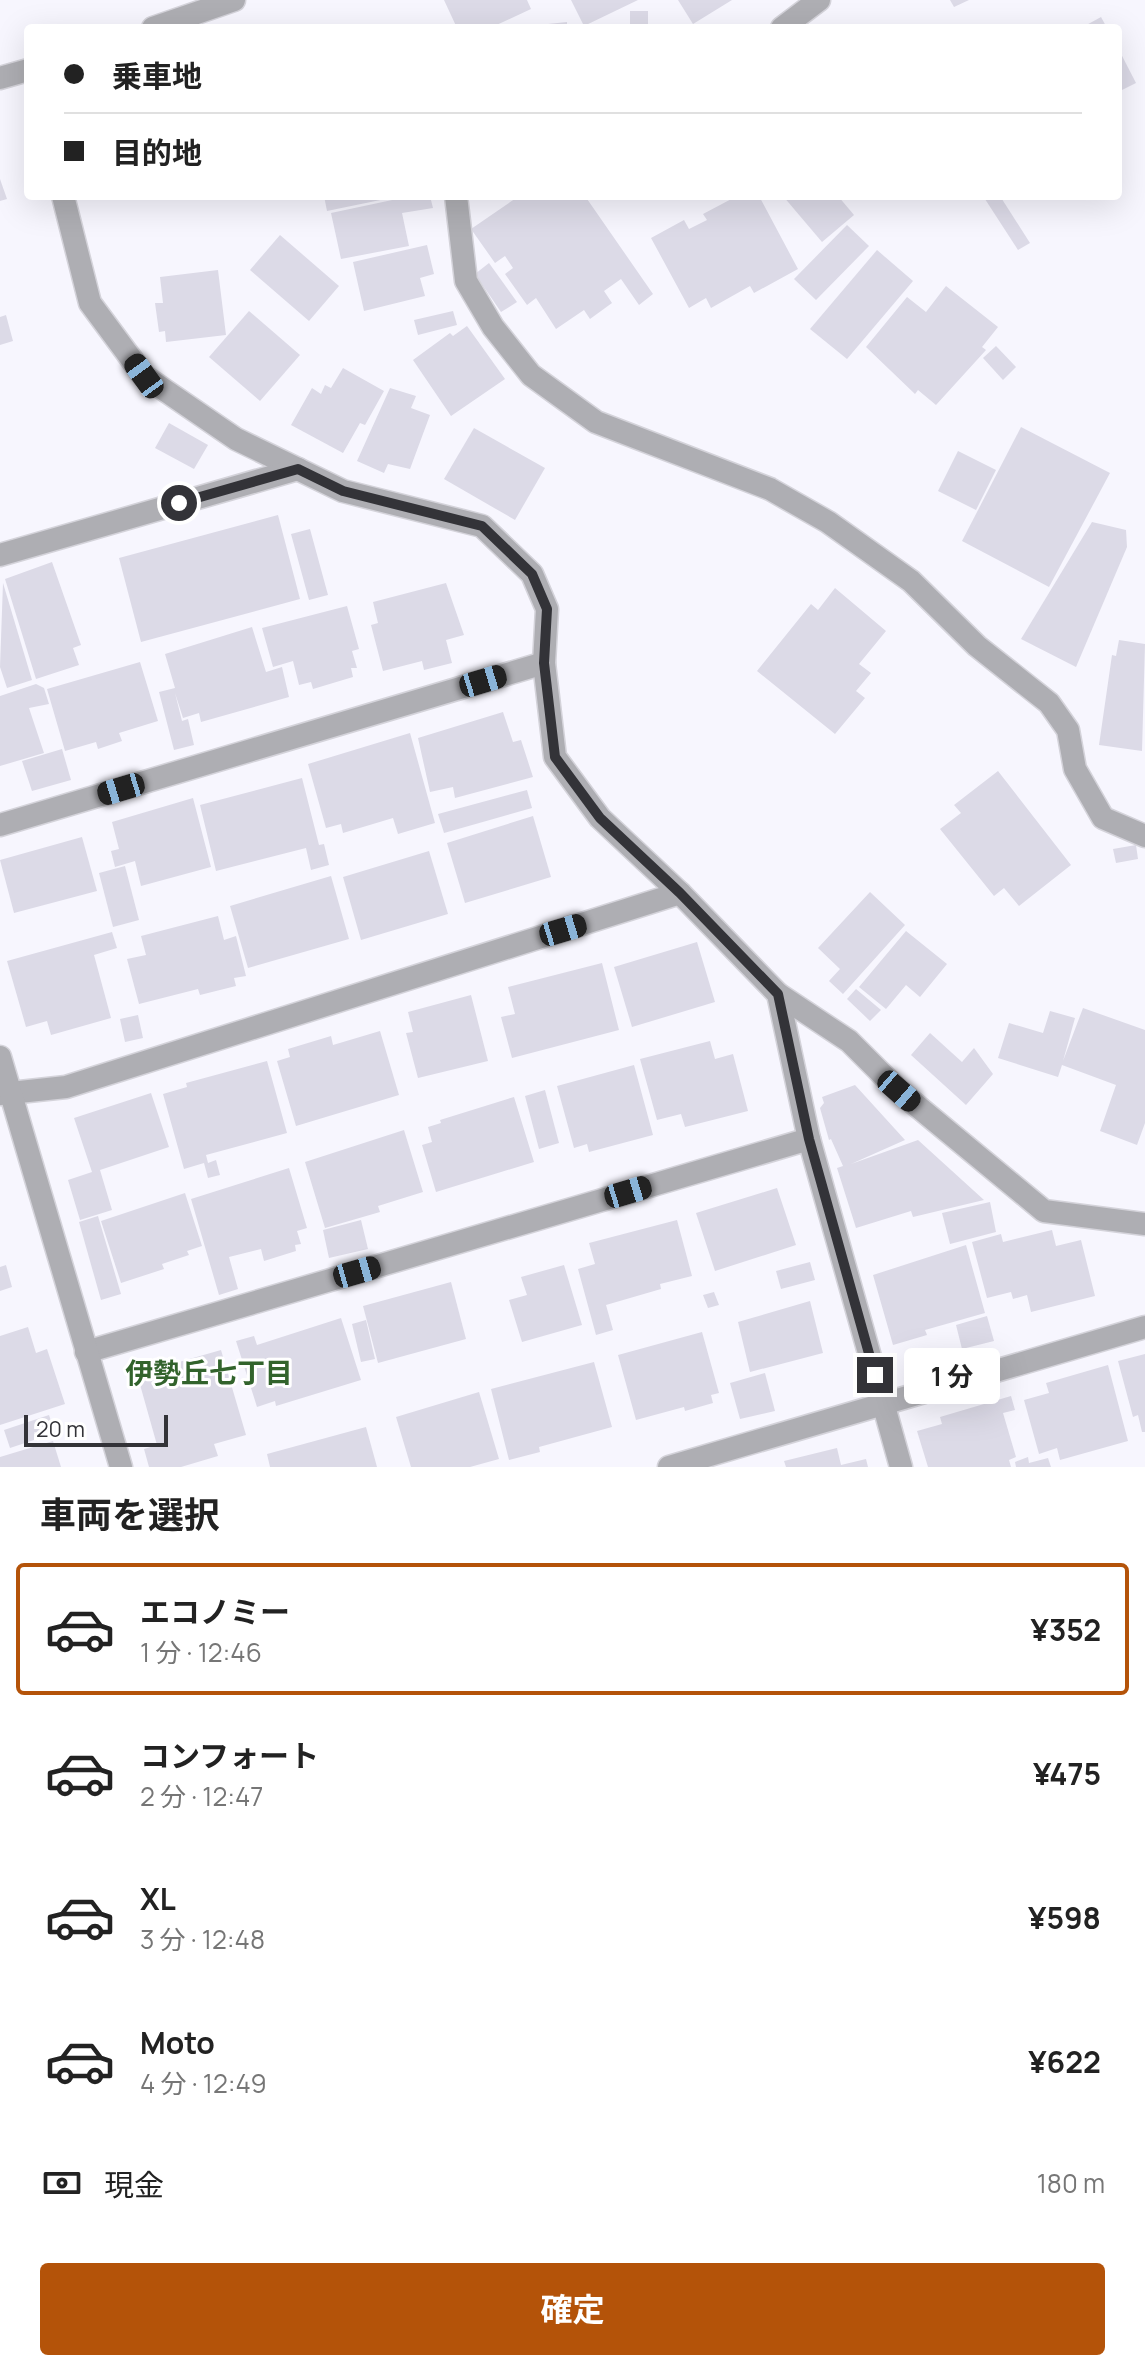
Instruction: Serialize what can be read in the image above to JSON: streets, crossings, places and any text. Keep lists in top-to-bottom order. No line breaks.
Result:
{"districts":["伊勢丘七丁目"],"scale_bar":"20 m","page":{"banner":["乗車地","目的地"],"bubble":"1 分","scale":"20 m","heading":"車両を選択","list":[{"name":"エコノミー","note":"1 分 · 12:46","value":"¥352"},{"name":"コンフォート","note":"2 分 · 12:47","value":"¥475"},{"name":"XL","note":"3 分 · 12:48","value":"¥598"},{"name":"Moto","note":"4 分 · 12:49","value":"¥622"}],"pay":["現金","180 m"],"buttons":"確定"}}
